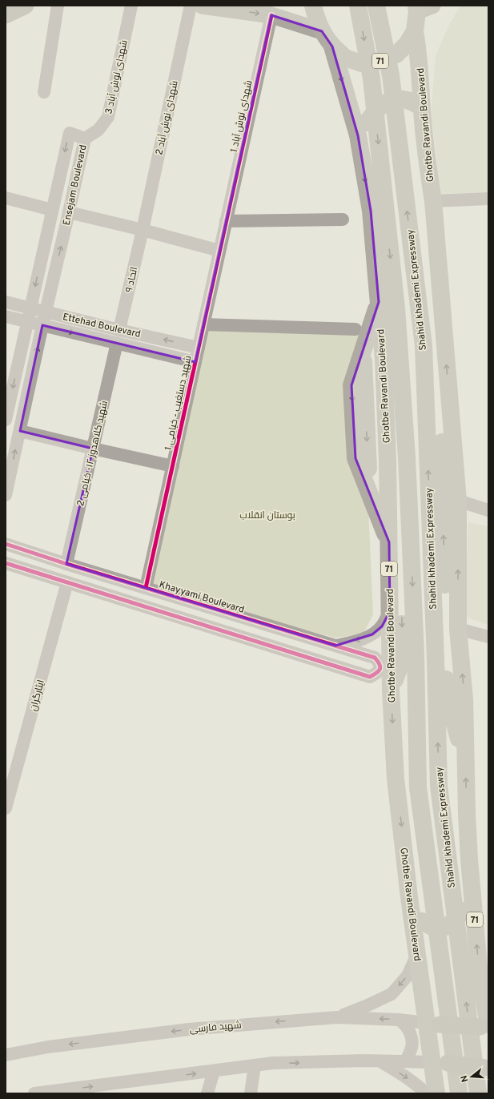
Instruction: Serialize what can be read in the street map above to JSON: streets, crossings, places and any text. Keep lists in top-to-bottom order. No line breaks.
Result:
{"streets":{"highway":["71","Ghotbe Ravandi Boulevard","Shahid khademi Expressway"],"street":["شهدای نوش آباد 3","شهدای نوش آباد 1","شهدای نوش آباد 2","Ensejam Boulevard","اتحاد ۹","Ettehad Boulevard","شهید دستغیب - خیامی 1","شهید کلاهدوز ۱۲- خیامی 2","Khayyami Boulevard","ایثارگران","شهید فارسی"]},"crossings":[["71","Ghotbe Ravandi Boulevard"],["شهدای نوش آباد 3","Ensejam Boulevard"],["شهدای نوش آباد 1","شهید دستغیب - خیامی 1"],["شهدای نوش آباد 2","اتحاد ۹"],["Ghotbe Ravandi Boulevard","شهید فارسی"],["Ensejam Boulevard","Ettehad Boulevard"],["اتحاد ۹","Ettehad Boulevard"],["Ettehad Boulevard","شهید دستغیب - خیامی 1"],["Ettehad Boulevard","شهید کلاهدوز ۱۲- خیامی 2"],["شهید دستغیب - خیامی 1","Khayyami Boulevard"],["شهید کلاهدوز ۱۲- خیامی 2","Khayyami Boulevard"],["Khayyami Boulevard","ایثارگران"]],"parks":["بوستان انقلاب"],"north":"left"}
